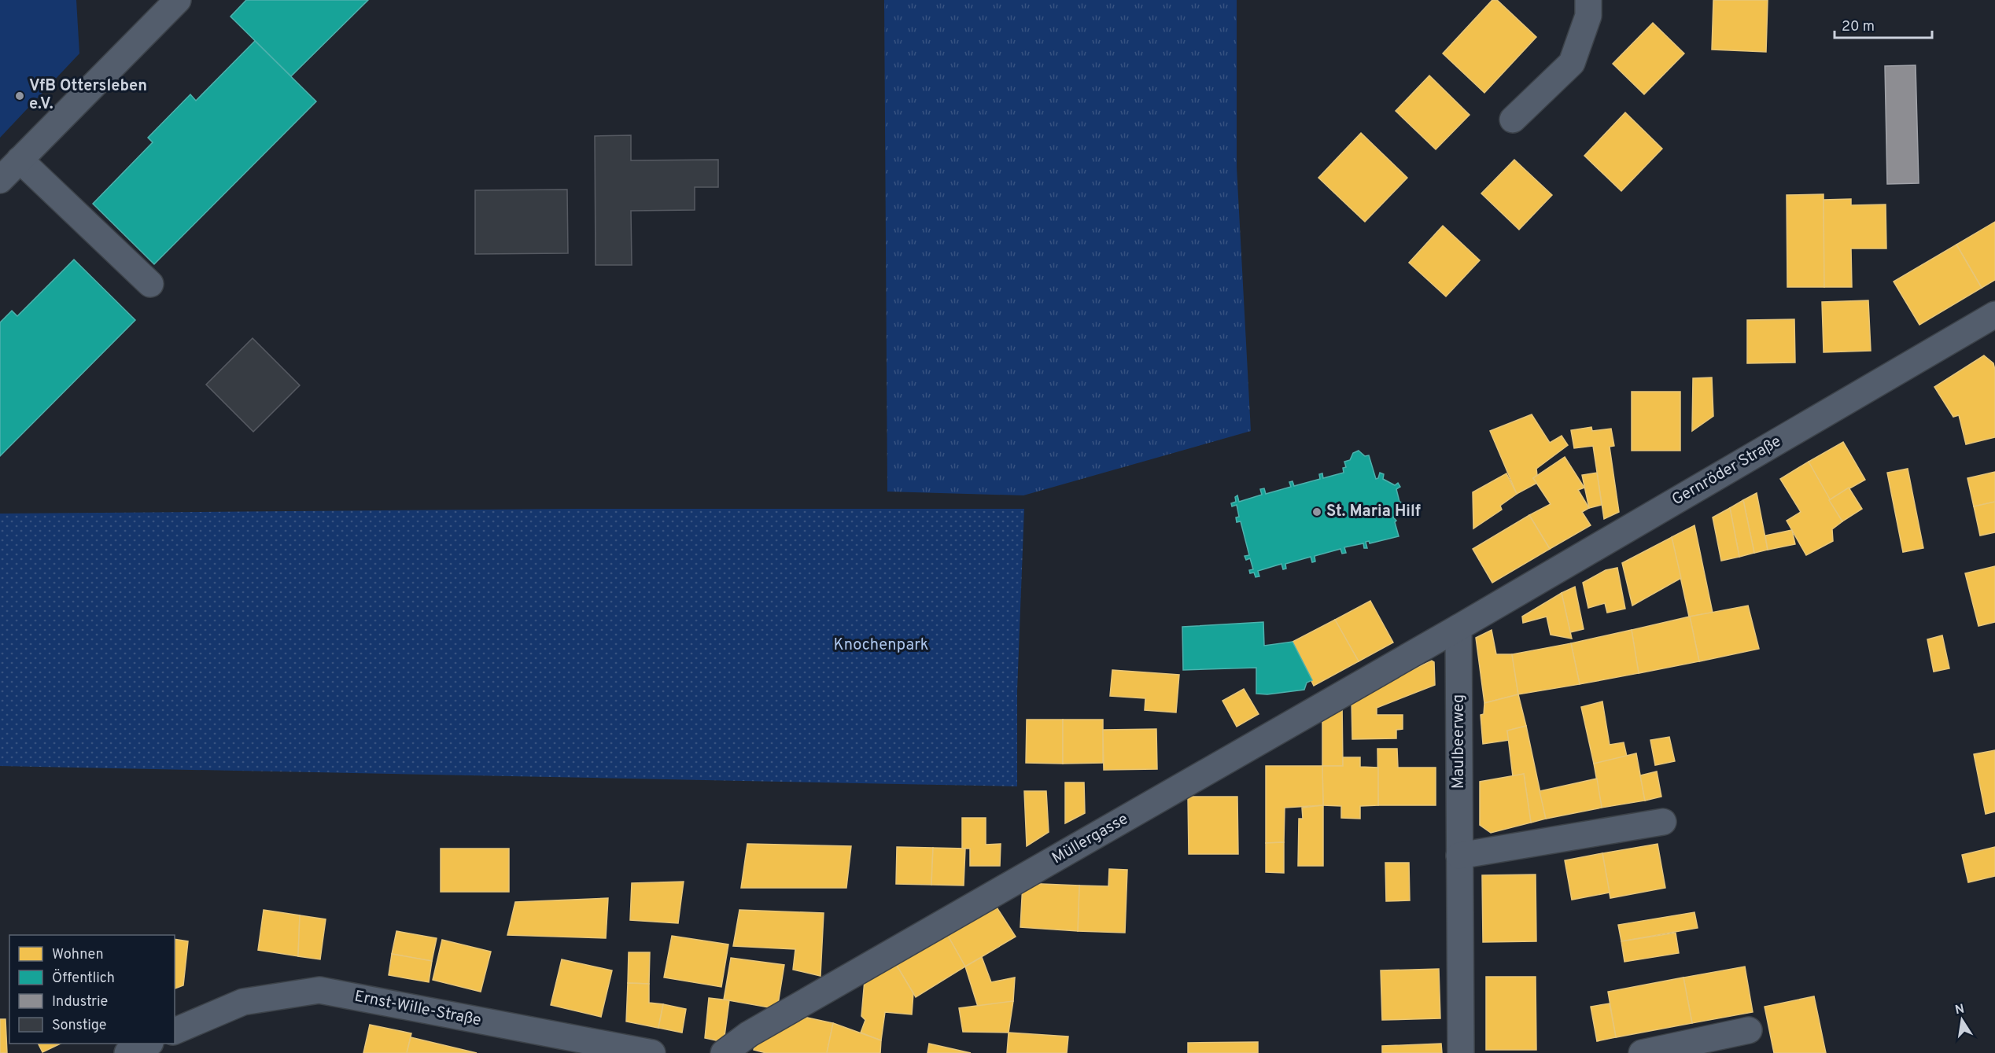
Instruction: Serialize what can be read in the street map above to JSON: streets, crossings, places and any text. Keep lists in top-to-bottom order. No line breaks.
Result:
{"streets":{"street":["Gernröder Straße","Maulbeerweg","Müllergasse","Ernst-Wille-Straße"]},"crossings":[["Gernröder Straße","Maulbeerweg"],["Gernröder Straße","Müllergasse"],["Maulbeerweg","Müllergasse"]],"parks":["Knochenpark"],"places":["VfB Ottersleben e.V.","St. Maria Hilf"],"legend":["Wohnen","Öffentlich","Industrie","Sonstige"],"scale_bar":"20 m","north":"top"}
